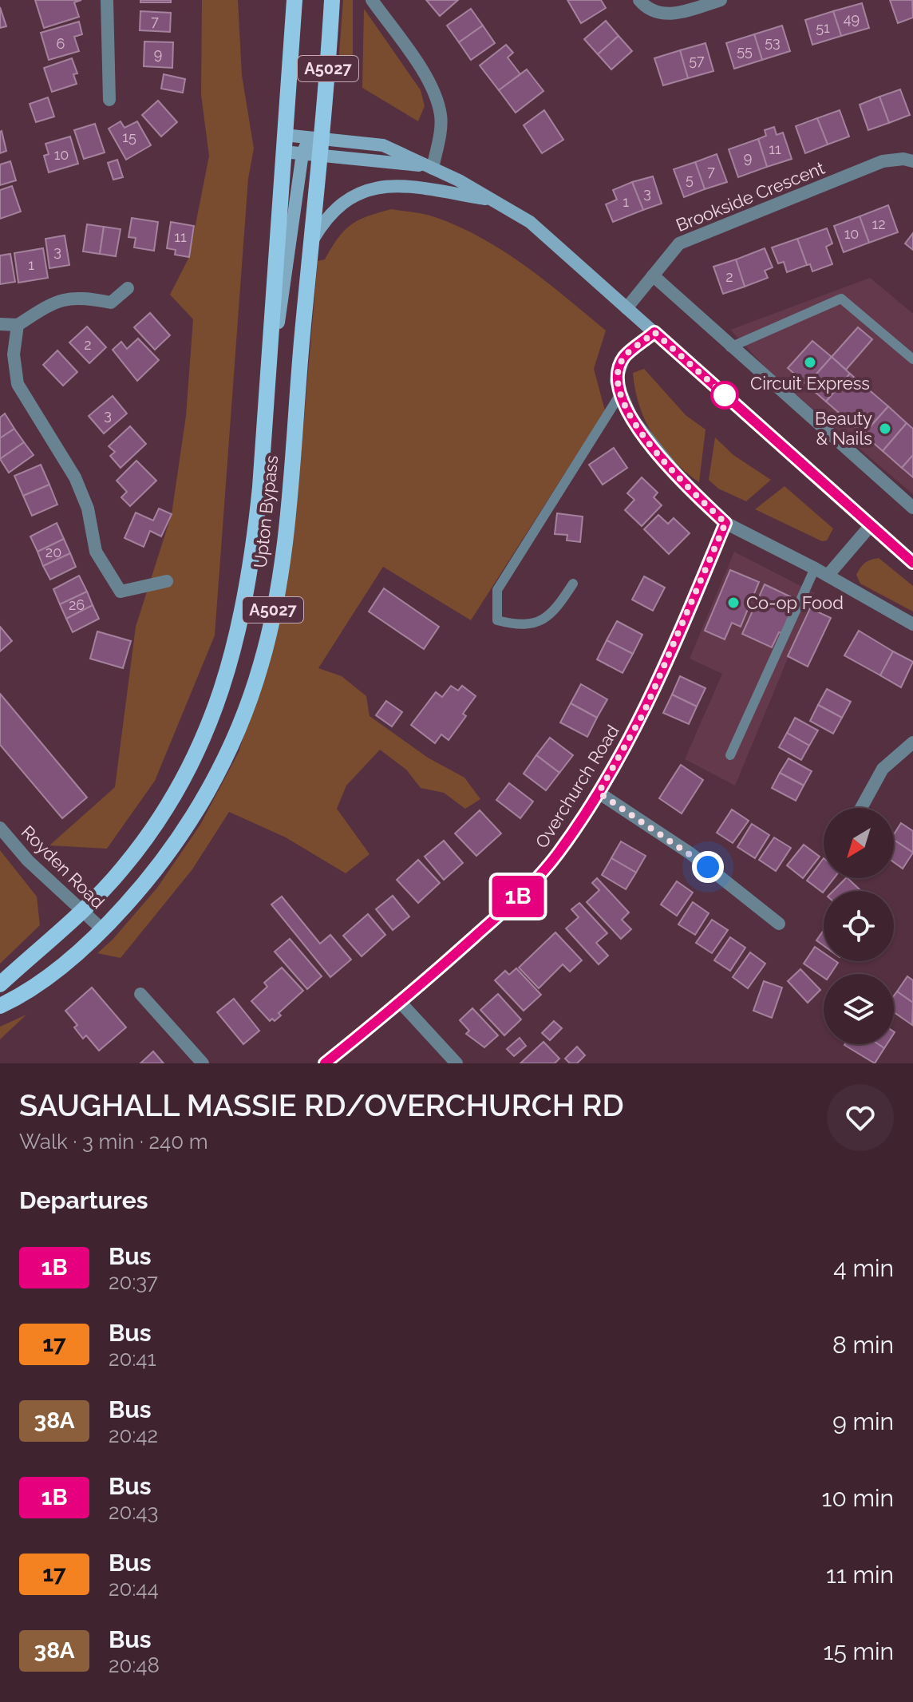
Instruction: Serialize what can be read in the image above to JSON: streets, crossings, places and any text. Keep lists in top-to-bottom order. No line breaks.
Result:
{"streets":{"main road":["A5027","Upton Bypass"],"street":["Brookside Crescent","Overchurch Road","Royden Road"]},"crossings":[["Upton Bypass","Royden Road"]],"places":["Circuit Express","Beauty & Nails","Co-op Food"],"lines":["bus line 1B"],"house_numbers":["49","7","51","53","6","55","9","57","15","11","10","9","7","5","3","1","12","10","11","3","1","2","2","3","20","26"],"north":"bottom left","page":{"on_map":"1B","heading":[["SAUGHALL MASSIE RD/OVERCHURCH RD","Walk · 3 min · 240 m"],"Departures"],"list":[{"mark":"1B","name":"Bus","note":"20:37","value":"4 min"},{"mark":"17","name":"Bus","note":"20:41","value":"8 min"},{"mark":"38A","name":"Bus","note":"20:42","value":"9 min"},{"mark":"1B","name":"Bus","note":"20:43","value":"10 min"},{"mark":"17","name":"Bus","note":"20:44","value":"11 min"},{"mark":"38A","name":"Bus","note":"20:48","value":"15 min"}]}}
